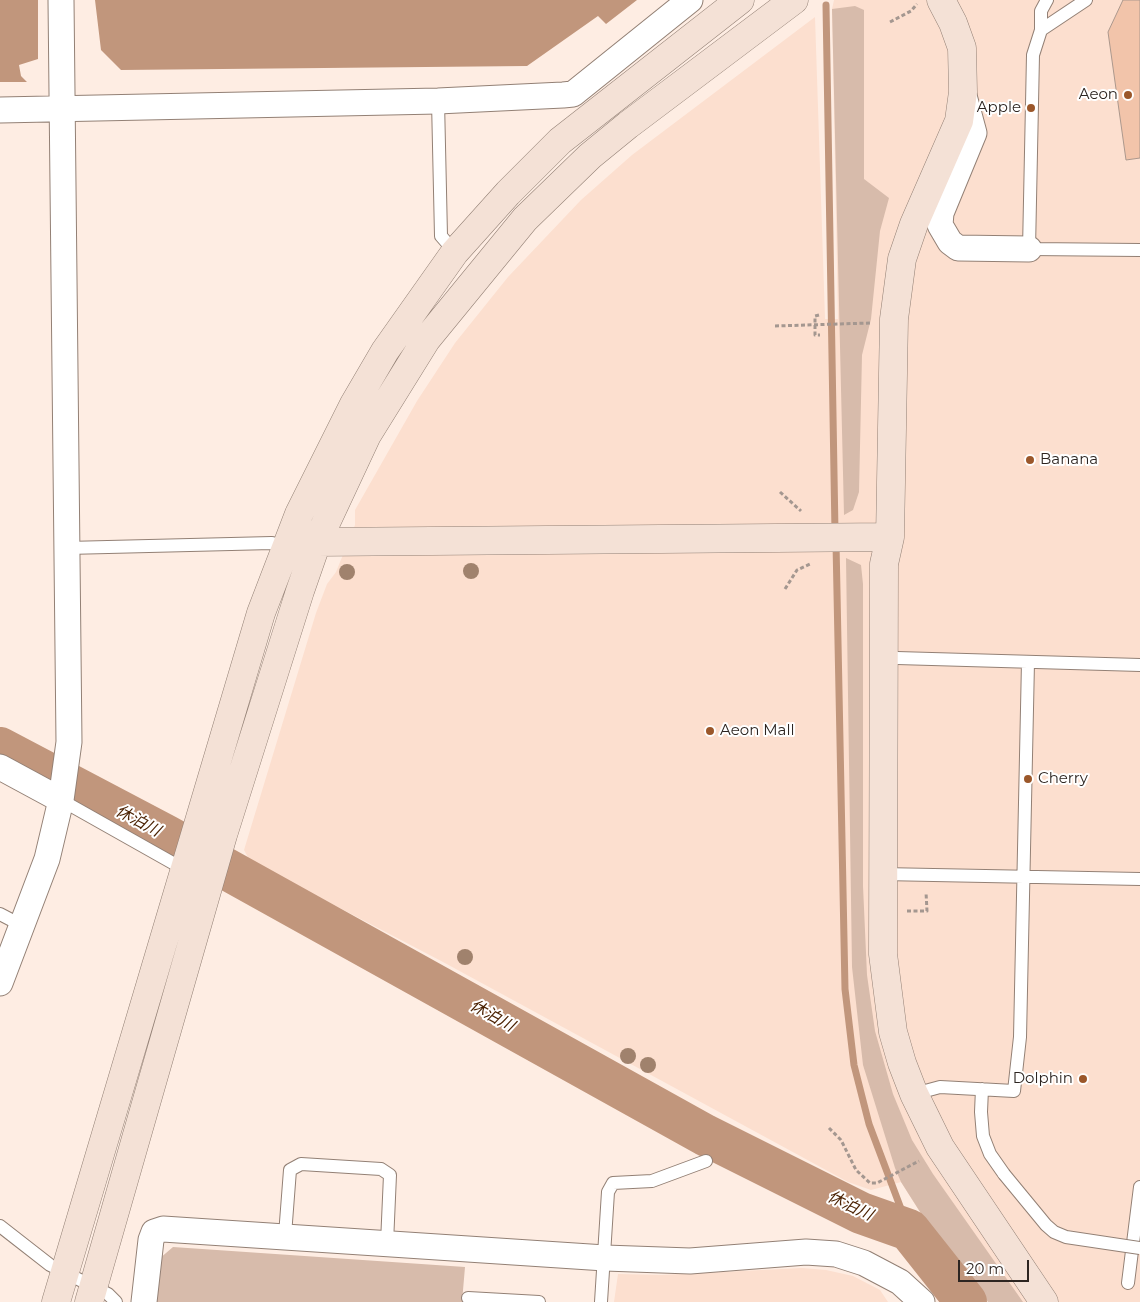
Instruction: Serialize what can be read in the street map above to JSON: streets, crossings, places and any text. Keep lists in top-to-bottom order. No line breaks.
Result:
{"water":["休泊川"],"places":["Aeon","Apple","Banana","Aeon Mall","Cherry","Dolphin"],"scale_bar":"20 m"}
